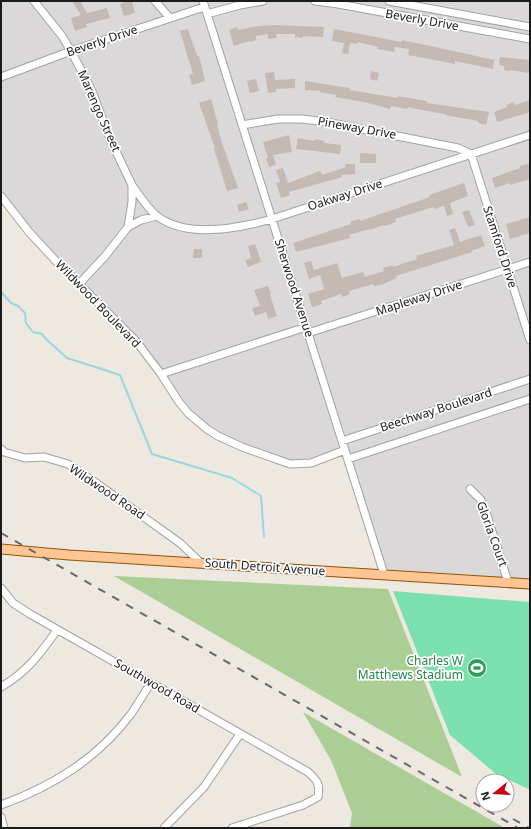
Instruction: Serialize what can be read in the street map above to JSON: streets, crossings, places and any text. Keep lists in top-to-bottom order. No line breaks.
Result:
{"streets":{"main road":["South Detroit Avenue"],"street":["Beverly Drive","Marengo Street","Pineway Drive","Oakway Drive","Stamford Drive","Sherwood Avenue","Mapleway Drive","Wildwood Boulevard","Beechway Boulevard","Wildwood Road","Gloria Court","Southwood Road"]},"crossings":[["Beverly Drive","Marengo Street"],["Beverly Drive","Sherwood Avenue"],["Marengo Street","Oakway Drive"],["Marengo Street","Wildwood Boulevard"],["Pineway Drive","Oakway Drive"],["Pineway Drive","Stamford Drive"],["Pineway Drive","Sherwood Avenue"],["Oakway Drive","Stamford Drive"],["Oakway Drive","Sherwood Avenue"],["Stamford Drive","Mapleway Drive"],["Sherwood Avenue","Mapleway Drive"],["Sherwood Avenue","Wildwood Boulevard"],["Sherwood Avenue","Beechway Boulevard"],["Sherwood Avenue","South Detroit Avenue"],["Mapleway Drive","Wildwood Boulevard"],["Wildwood Road","South Detroit Avenue"],["Gloria Court","South Detroit Avenue"]],"places":{"sports":["Charles W Matthews Stadium"]},"north":"left"}
